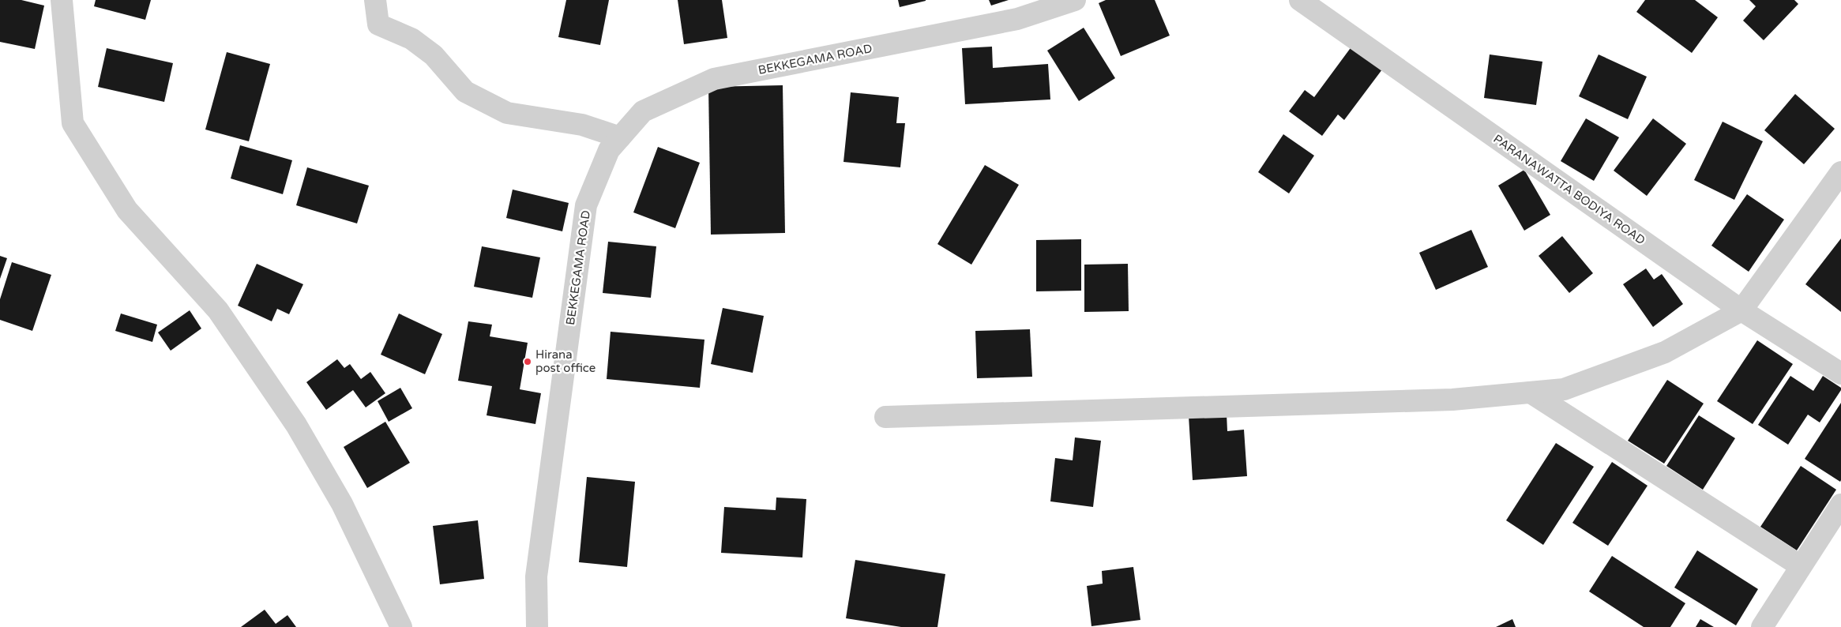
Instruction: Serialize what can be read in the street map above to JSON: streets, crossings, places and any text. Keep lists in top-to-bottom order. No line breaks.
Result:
{"streets":{"street":["BEKKEGAMA ROAD","PARANAWATTA BODIYA ROAD"]},"places":["Hirana post office"]}
